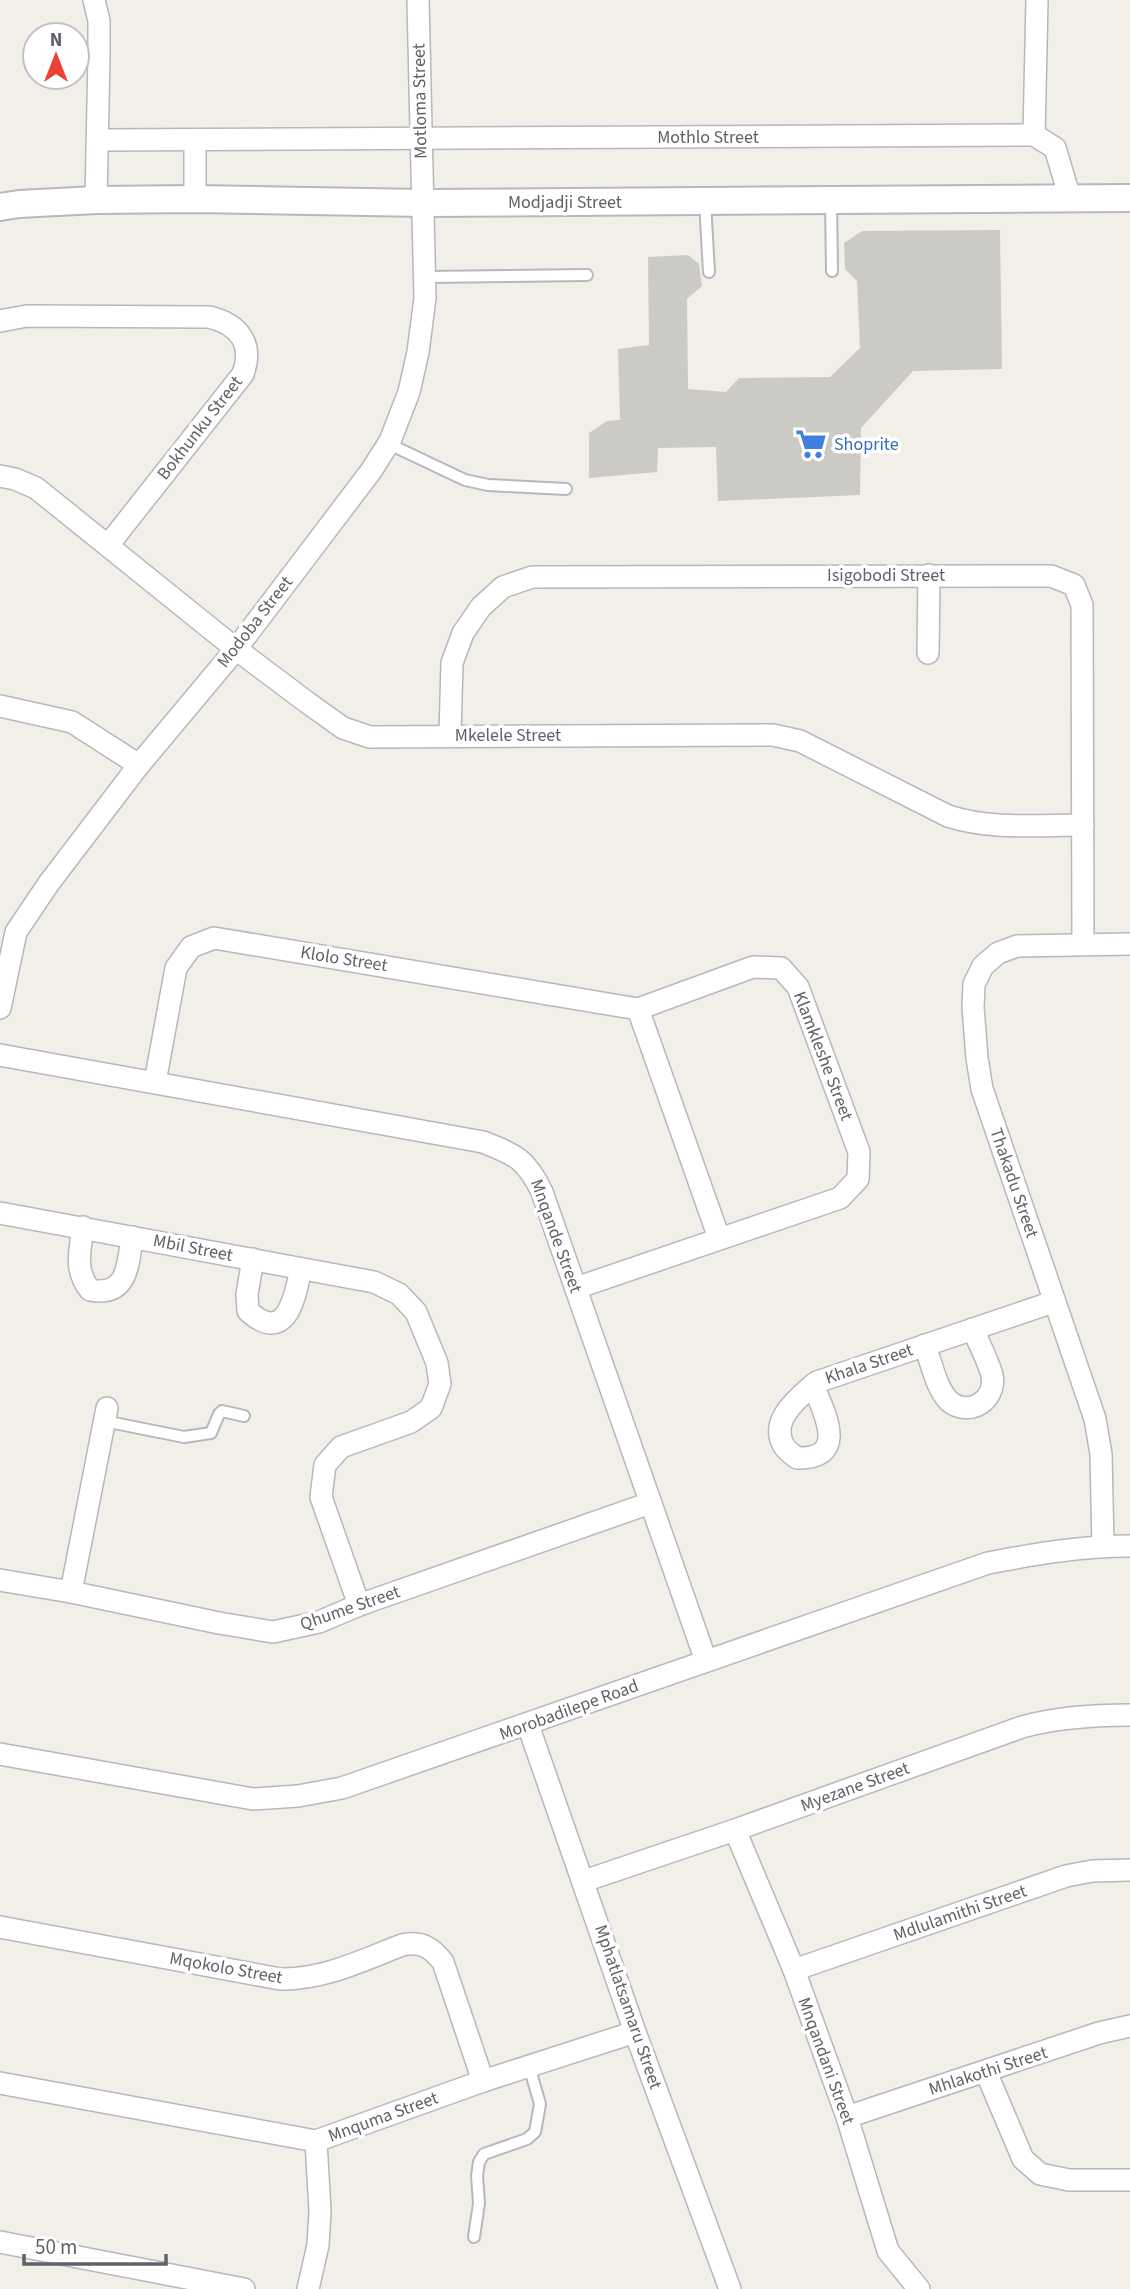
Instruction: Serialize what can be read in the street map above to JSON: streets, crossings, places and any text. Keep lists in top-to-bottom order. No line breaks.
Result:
{"streets":{"street":["Motloma Street","Mothlo Street","Modjadji Street","Bokhunku Street","Isigobodi Street","Modoba Street","Mkelele Street","Klolo Street","Klamkleshe Street","Thakadu Street","Mnqande Street","Mbil Street","Khala Street","Qhume Street","Morobadilepe Road","Myezane Street","Mdlulamithi Street","Mqokolo Street","Mphatlatsamaru Street","Mnqandani Street","Mhlakothi Street","Mnquma Street"]},"crossings":[["Motloma Street","Mothlo Street"],["Motloma Street","Modjadji Street"],["Motloma Street","Modoba Street"],["Modjadji Street","Modoba Street"],["Bokhunku Street","Mkelele Street"],["Isigobodi Street","Mkelele Street"],["Isigobodi Street","Thakadu Street"],["Modoba Street","Mkelele Street"],["Klolo Street","Klamkleshe Street"],["Klolo Street","Mnqande Street"],["Klamkleshe Street","Mnqande Street"],["Thakadu Street","Khala Street"],["Thakadu Street","Morobadilepe Road"],["Mnqande Street","Qhume Street"],["Mnqande Street","Morobadilepe Road"],["Mbil Street","Qhume Street"],["Morobadilepe Road","Mphatlatsamaru Street"],["Myezane Street","Mphatlatsamaru Street"],["Myezane Street","Mnqandani Street"],["Mdlulamithi Street","Mnqandani Street"],["Mqokolo Street","Mnquma Street"],["Mphatlatsamaru Street","Mnquma Street"],["Mnqandani Street","Mhlakothi Street"]],"places":{"supermarket":["Shoprite"]},"scale_bar":"50 m","north":"top"}
